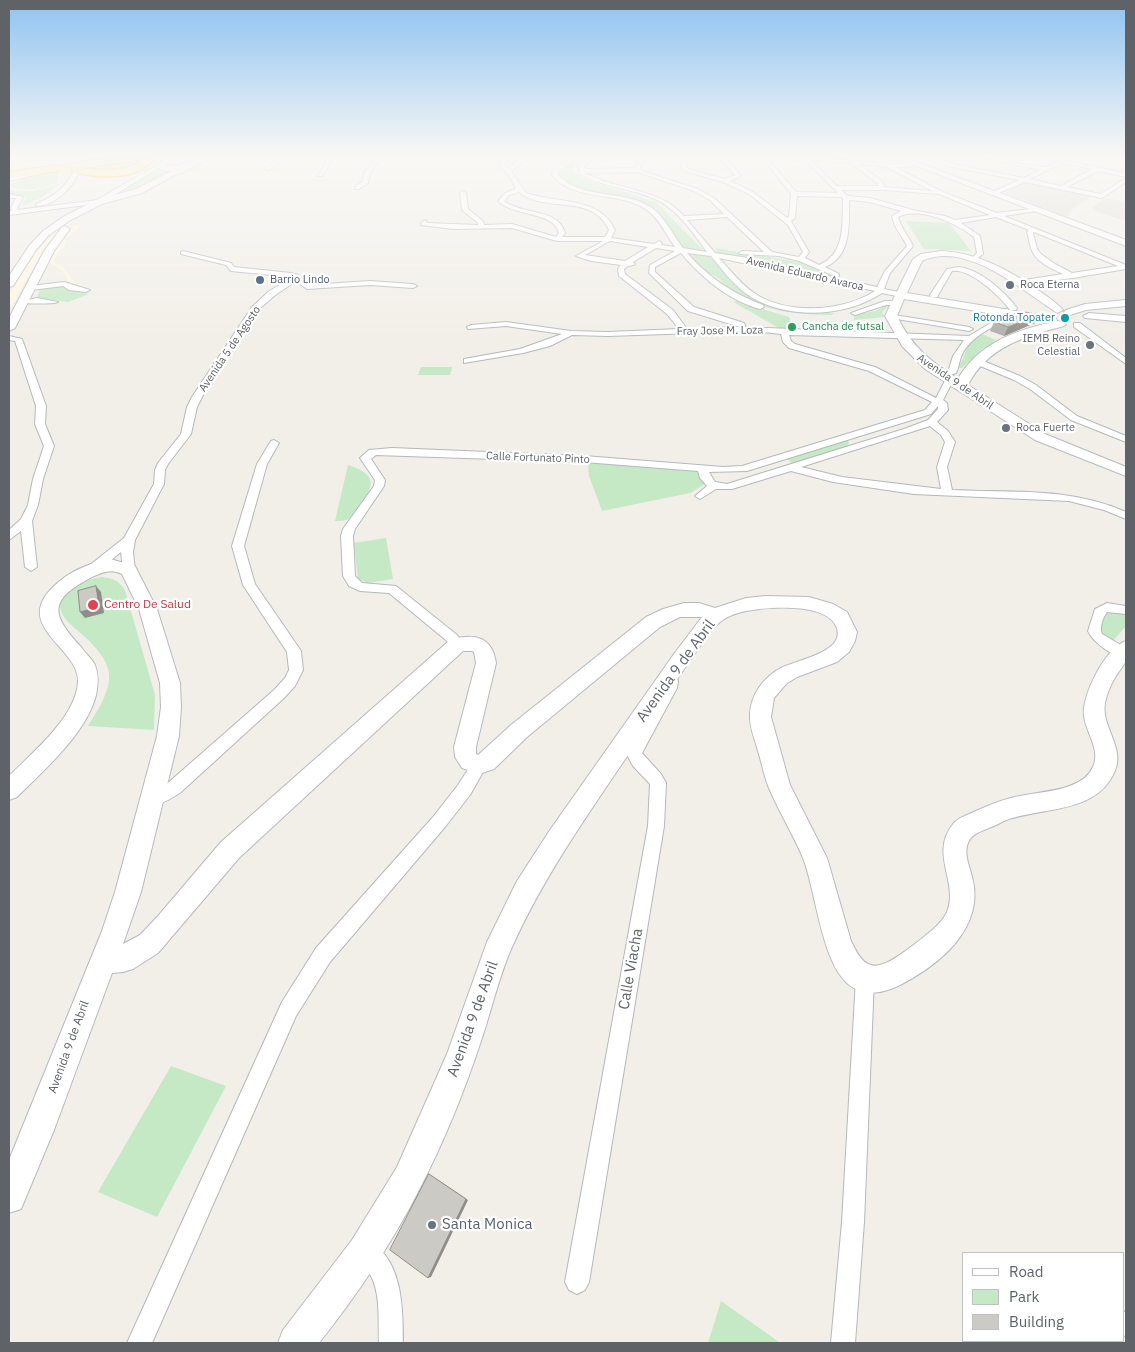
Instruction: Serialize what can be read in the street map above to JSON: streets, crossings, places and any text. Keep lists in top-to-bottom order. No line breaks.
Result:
{"streets":{"main road":["Avenida Eduardo Avaroa","Avenida 9 de Abril","Calle Fortunato Pinto"],"street":["Fray Jose M. Loza","Avenida 5 de Agosto","Calle Viacha"]},"crossings":[["Avenida Eduardo Avaroa","Calle Fortunato Pinto"],["Fray Jose M. Loza","Avenida 9 de Abril"],["Avenida 5 de Agosto","Avenida 9 de Abril"],["Avenida 9 de Abril","Calle Fortunato Pinto"],["Avenida 9 de Abril","Calle Viacha"]],"places":["Barrio Lindo","Roca Eterna","Rotonda Topater","Cancha de futsal","IEMB Reino Celestial","Roca Fuerte","Centro De Salud","Santa Monica"],"legend":["Road","Park","Building"]}
